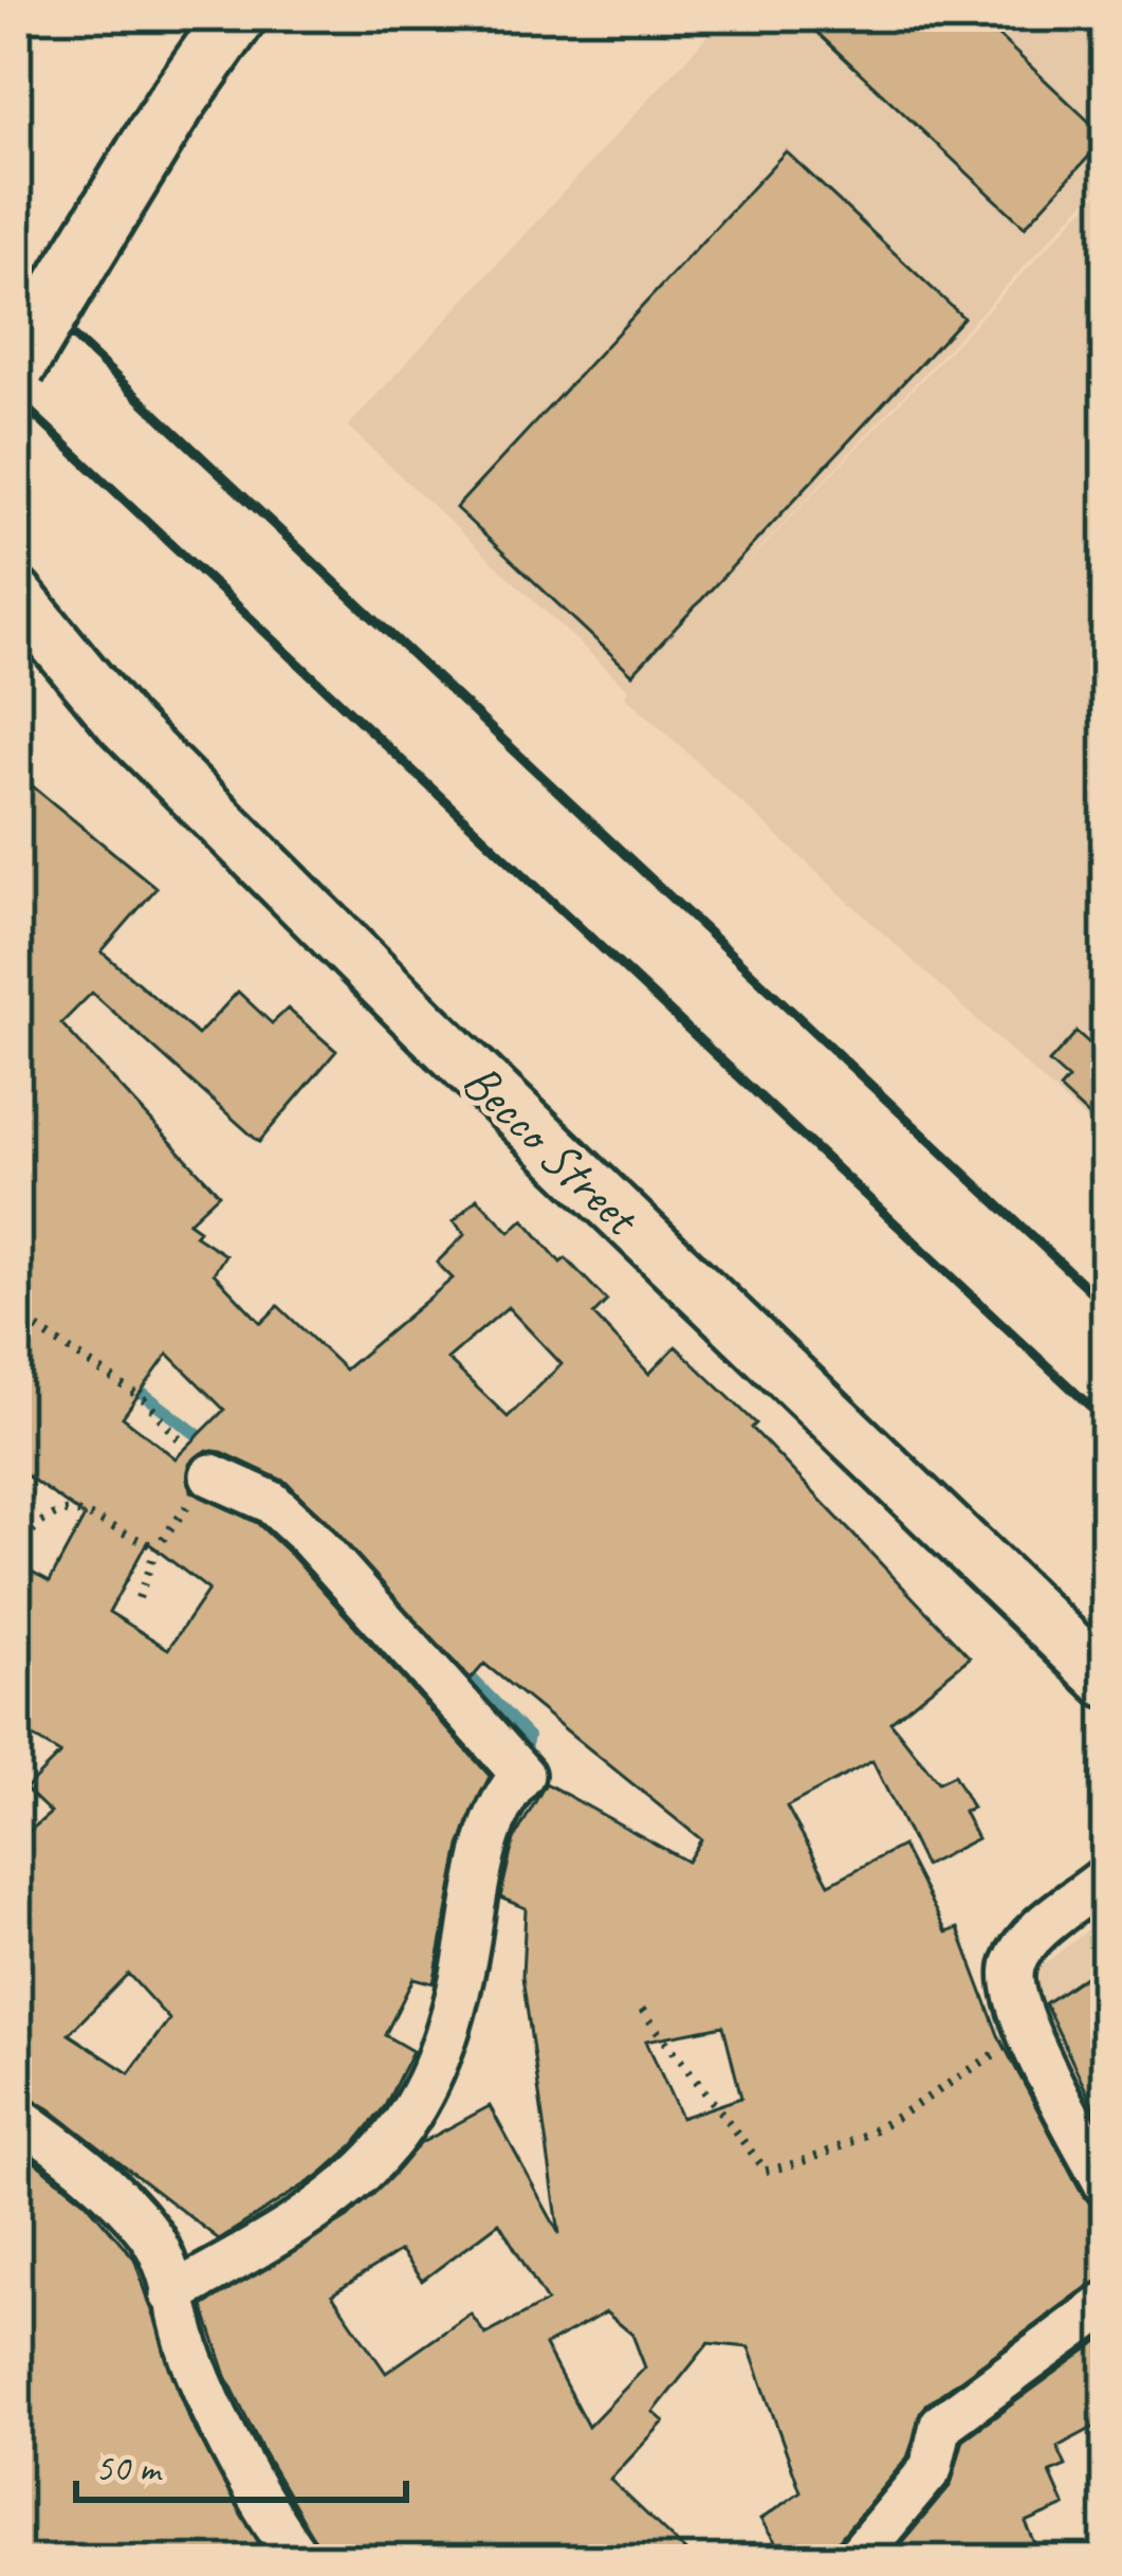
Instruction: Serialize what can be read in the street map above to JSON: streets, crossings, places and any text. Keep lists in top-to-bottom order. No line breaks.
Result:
{"streets":{"street":["Becco Street"]},"scale_bar":"50 m"}
